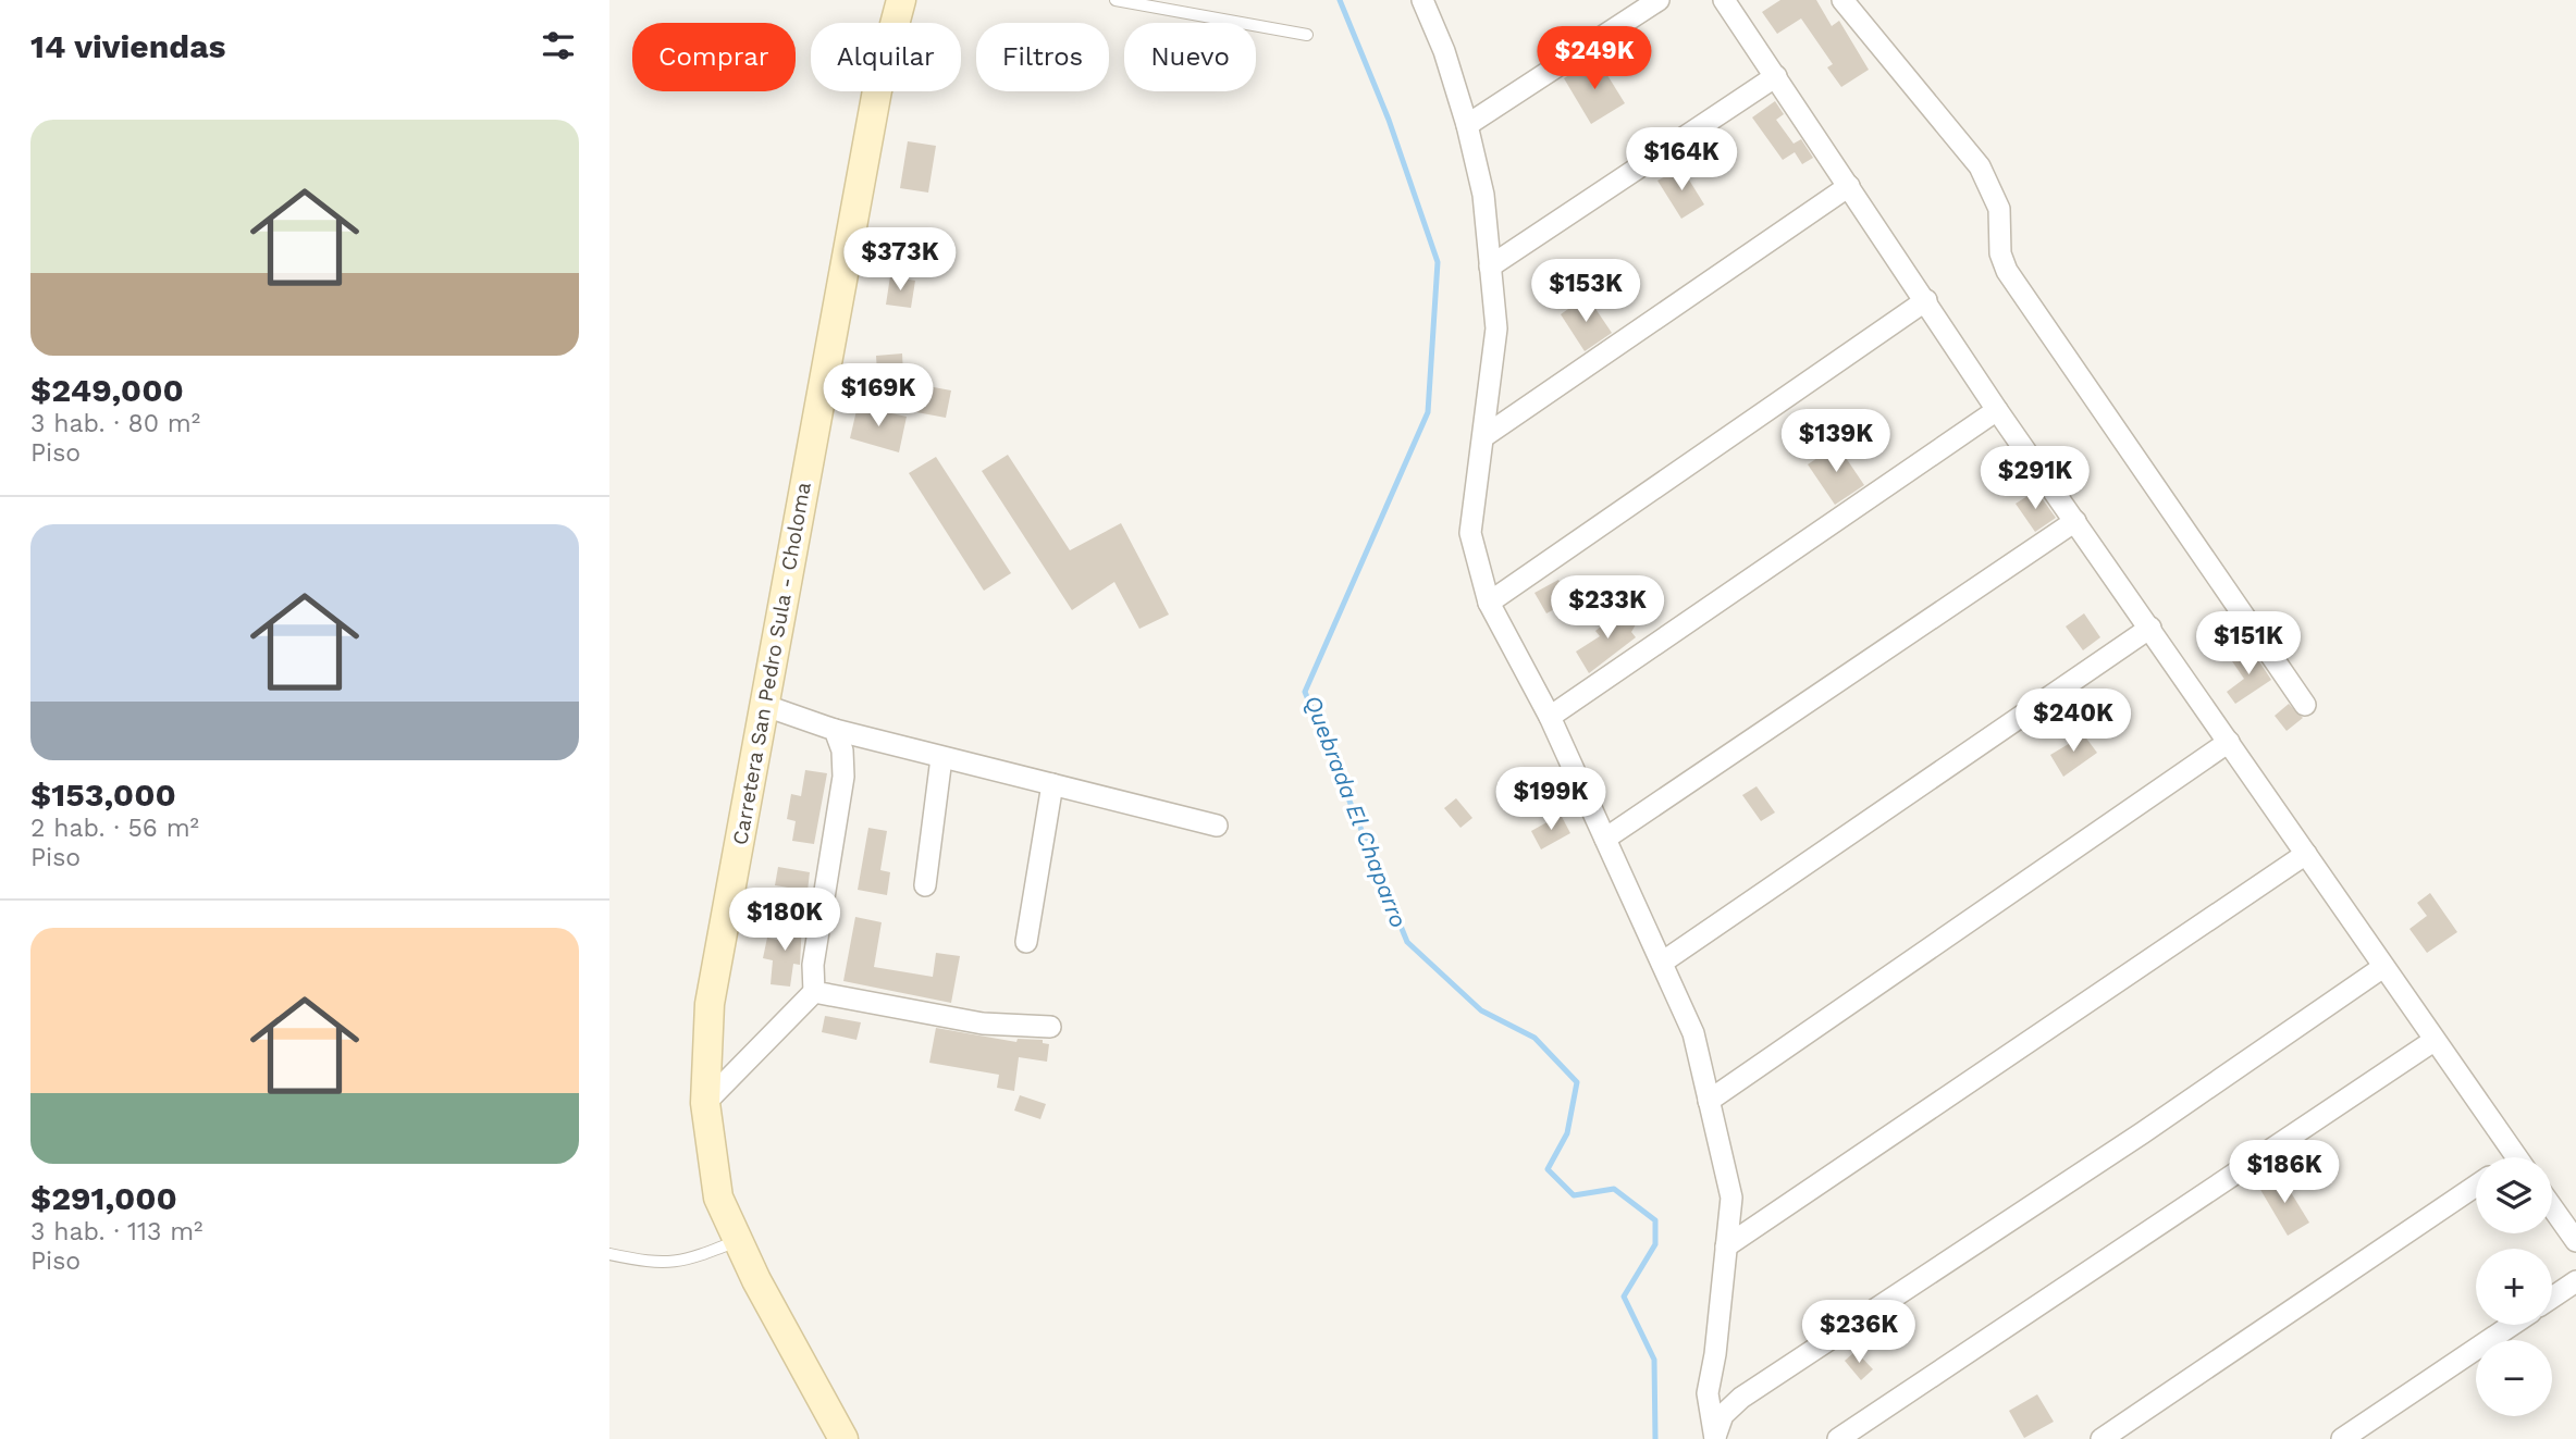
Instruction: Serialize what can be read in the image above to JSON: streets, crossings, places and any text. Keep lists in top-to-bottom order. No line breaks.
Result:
{"streets":{"main road":["Carretera San Pedro Sula - Choloma"]},"water":["Quebrada El Chaparro"],"page":{"heading":"14 viviendas","chip":["Comprar","Alquilar","Filtros","Nuevo"],"price":["$249K","$164K","$373K","$153K","$169K","$139K","$291K","$233K","$151K","$240K","$199K","$180K","$186K","$236K"],"list":[{"name":"$249,000","note":"3 hab. · 80 m² · Piso"},{"name":"$153,000","note":"2 hab. · 56 m² · Piso"},{"name":"$291,000","note":"3 hab. · 113 m² · Piso"}],"map_buttons":["+","−"]}}
